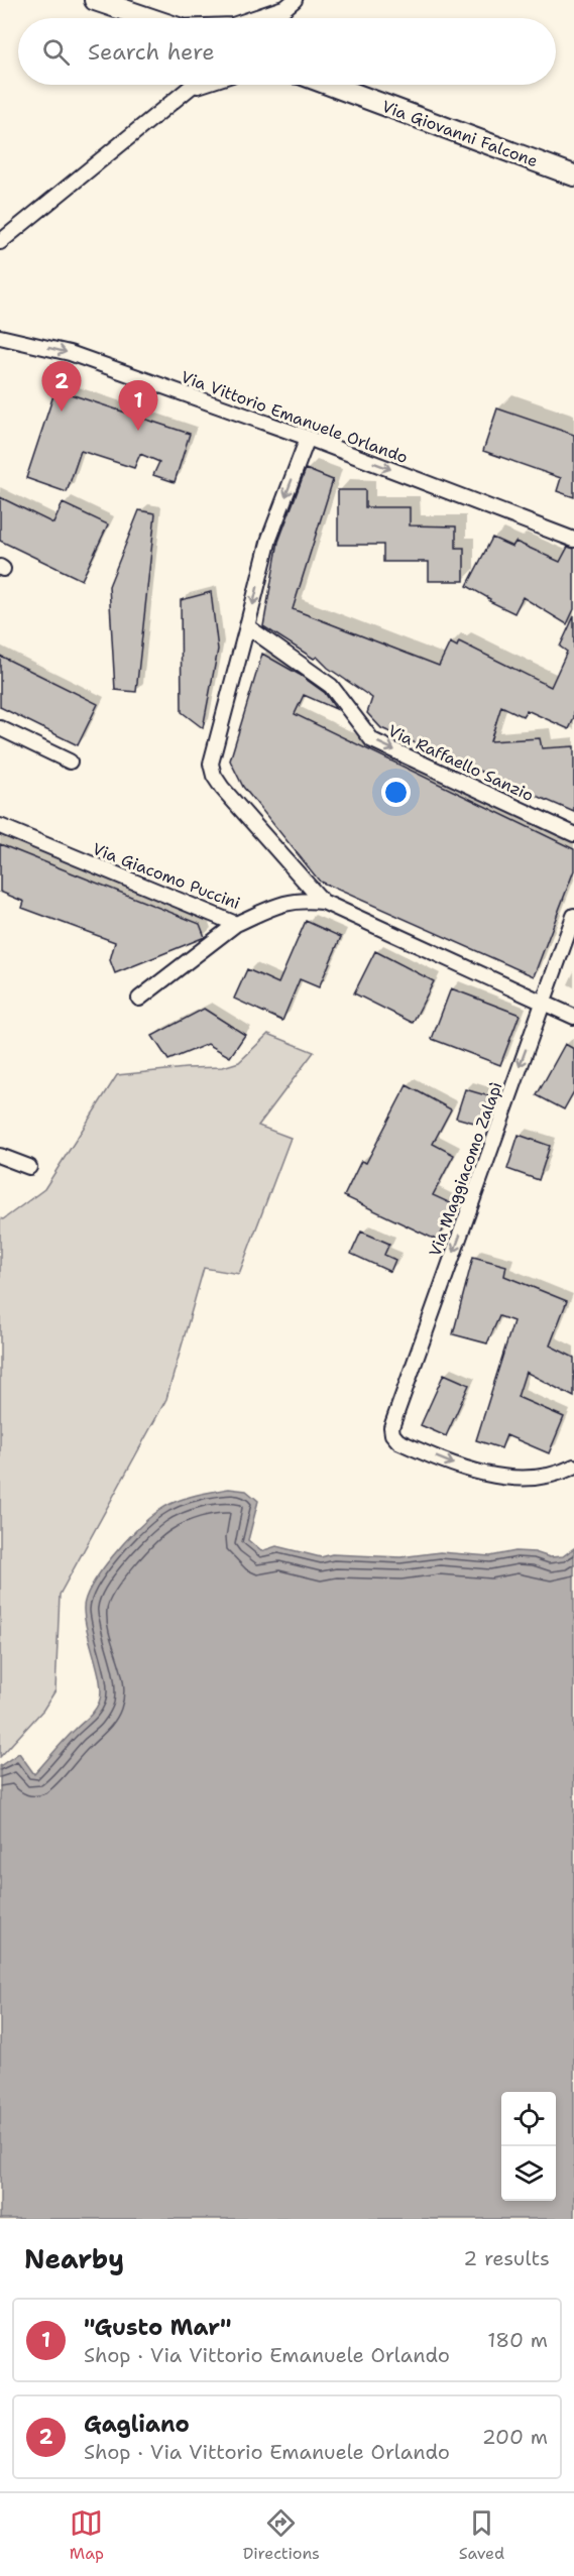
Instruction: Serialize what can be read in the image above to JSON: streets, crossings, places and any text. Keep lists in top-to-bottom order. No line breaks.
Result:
{"streets":{"street":["Via Giovanni Falcone","Via Vittorio Emanuele Orlando","Via Raffaello Sanzio","Via Giacomo Puccini","Via Maggiacomo Zalapì"]},"one_way":["Via Vittorio Emanuele Orlando","Via Raffaello Sanzio"],"page":{"search":"Search here","pins":["2","1"],"heading":["Nearby","2 results"],"list":[{"mark":"1","name":"\"Gusto Mar\"","note":"Shop · Via Vittorio Emanuele Orlando","value":"180 m"},{"mark":"2","name":"Gagliano","note":"Shop · Via Vittorio Emanuele Orlando","value":"200 m"}],"nav":["Map","Directions","Saved"]}}
